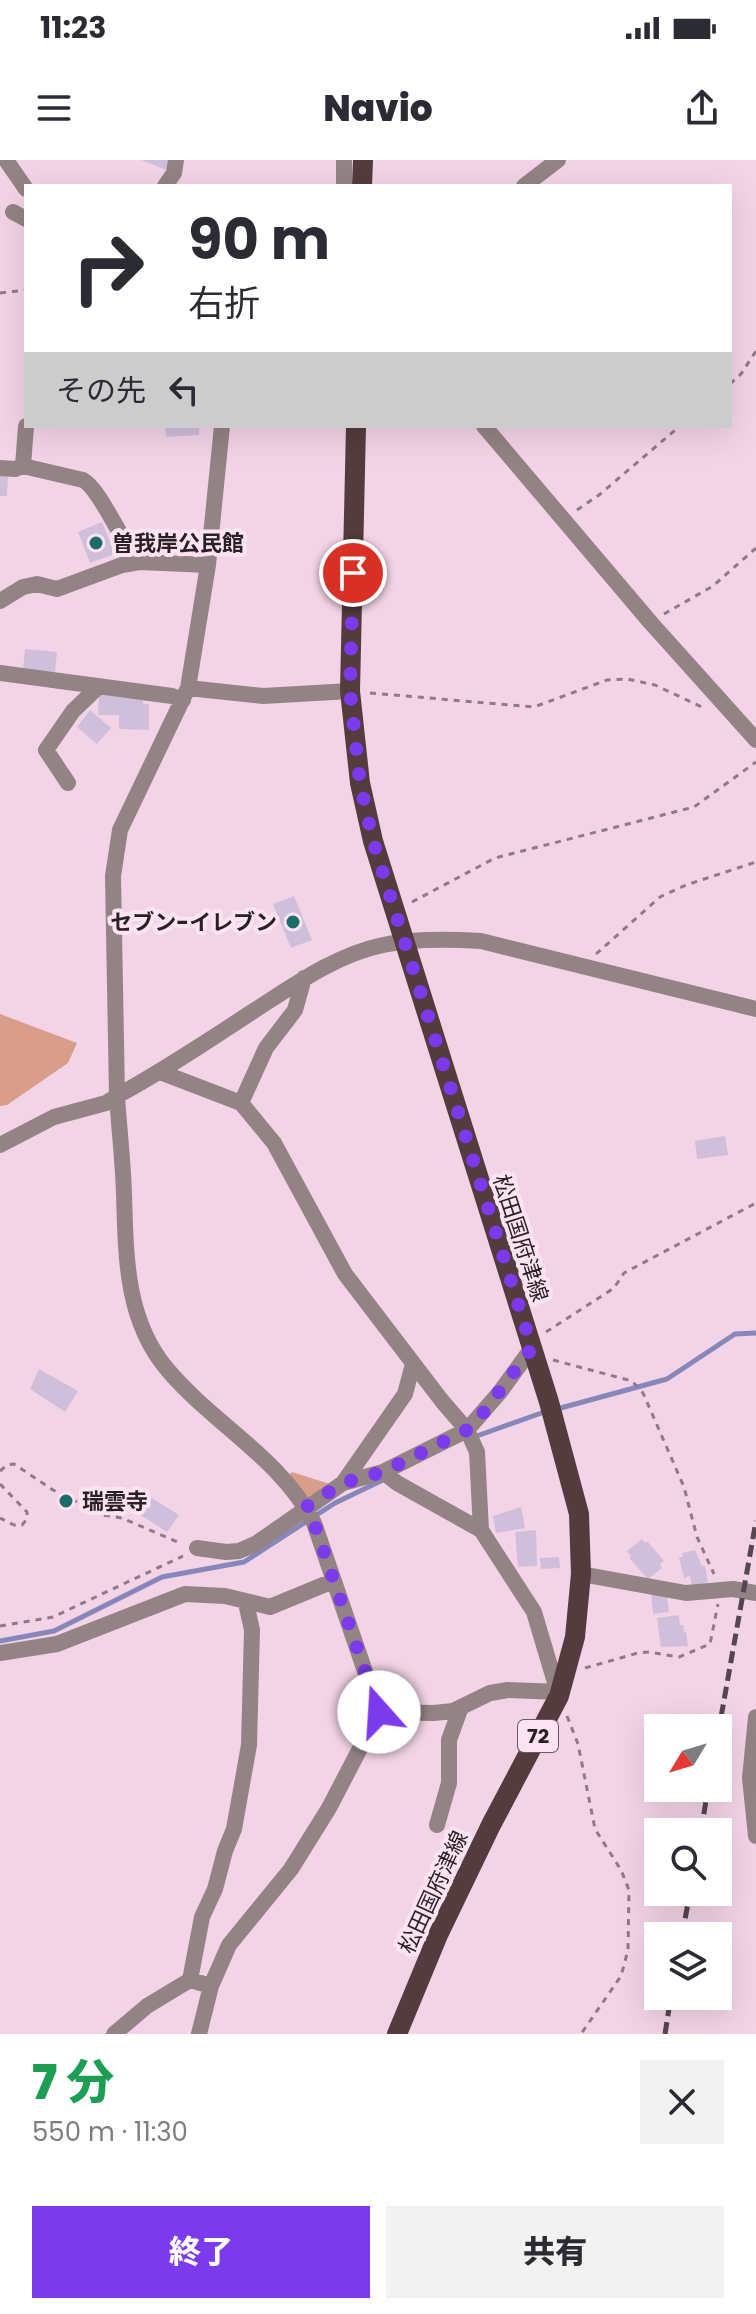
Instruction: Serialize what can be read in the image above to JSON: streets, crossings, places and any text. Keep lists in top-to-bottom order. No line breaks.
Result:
{"streets":{"main road":["松田国府津線","72"]},"places":["曽我岸公民館","セブン-イレブン","瑞雲寺"],"north":"bottom left","page":{"status":"11:23","header":"Navio","turn":["90 m","右折"],"then":"その先","heading":["7 分","550 m · 11:30"],"buttons":["終了","共有"]}}
